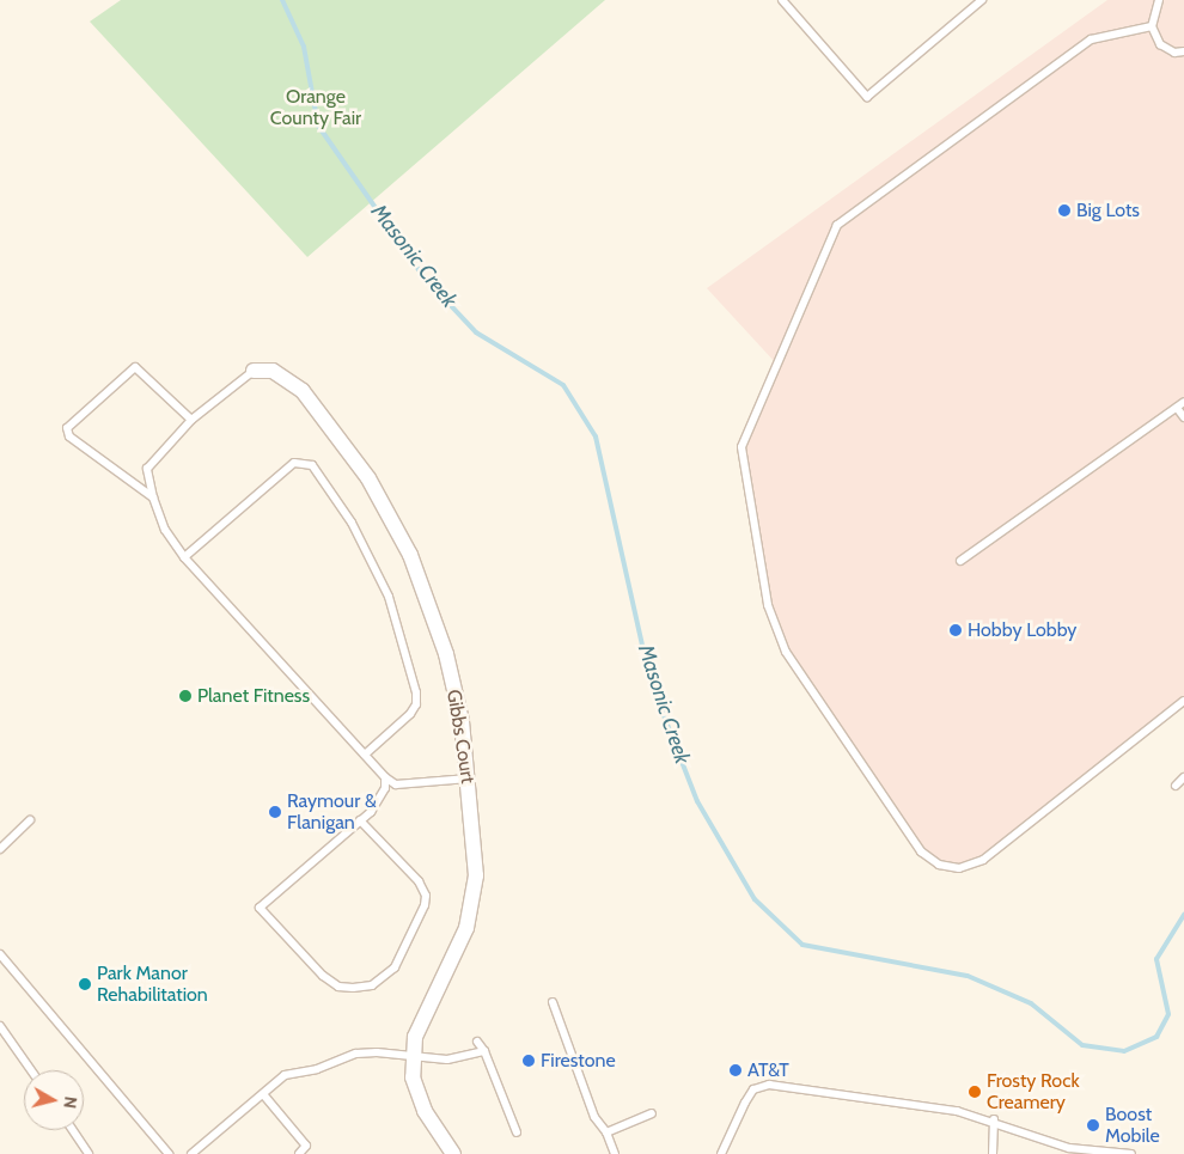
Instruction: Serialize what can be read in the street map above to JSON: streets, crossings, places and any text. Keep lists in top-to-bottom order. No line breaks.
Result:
{"streets":{"street":["Gibbs Court"]},"water":["Masonic Creek"],"parks":["Orange County Fair"],"places":["Big Lots","Hobby Lobby","Planet Fitness","Raymour & Flanigan","Park Manor Rehabilitation","Firestone","AT&T","Frosty Rock Creamery","Boost Mobile"],"north":"right"}
